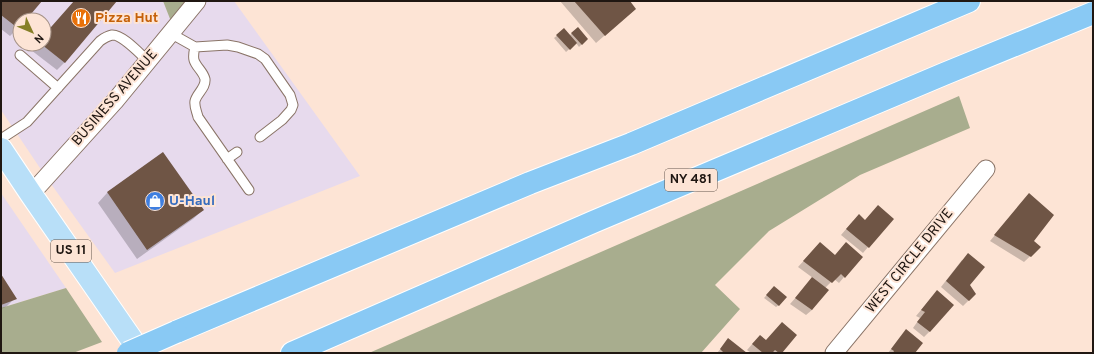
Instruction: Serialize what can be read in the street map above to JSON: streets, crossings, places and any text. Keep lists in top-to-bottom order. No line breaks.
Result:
{"streets":{"highway":["NY 481"],"main road":["US 11"],"street":["BUSINESS AVENUE","WEST CIRCLE DRIVE"]},"crossings":[["BUSINESS AVENUE","US 11"]],"places":{"restaurant":["Pizza Hut"],"shop":["U-Haul"]},"north":"bottom right"}
